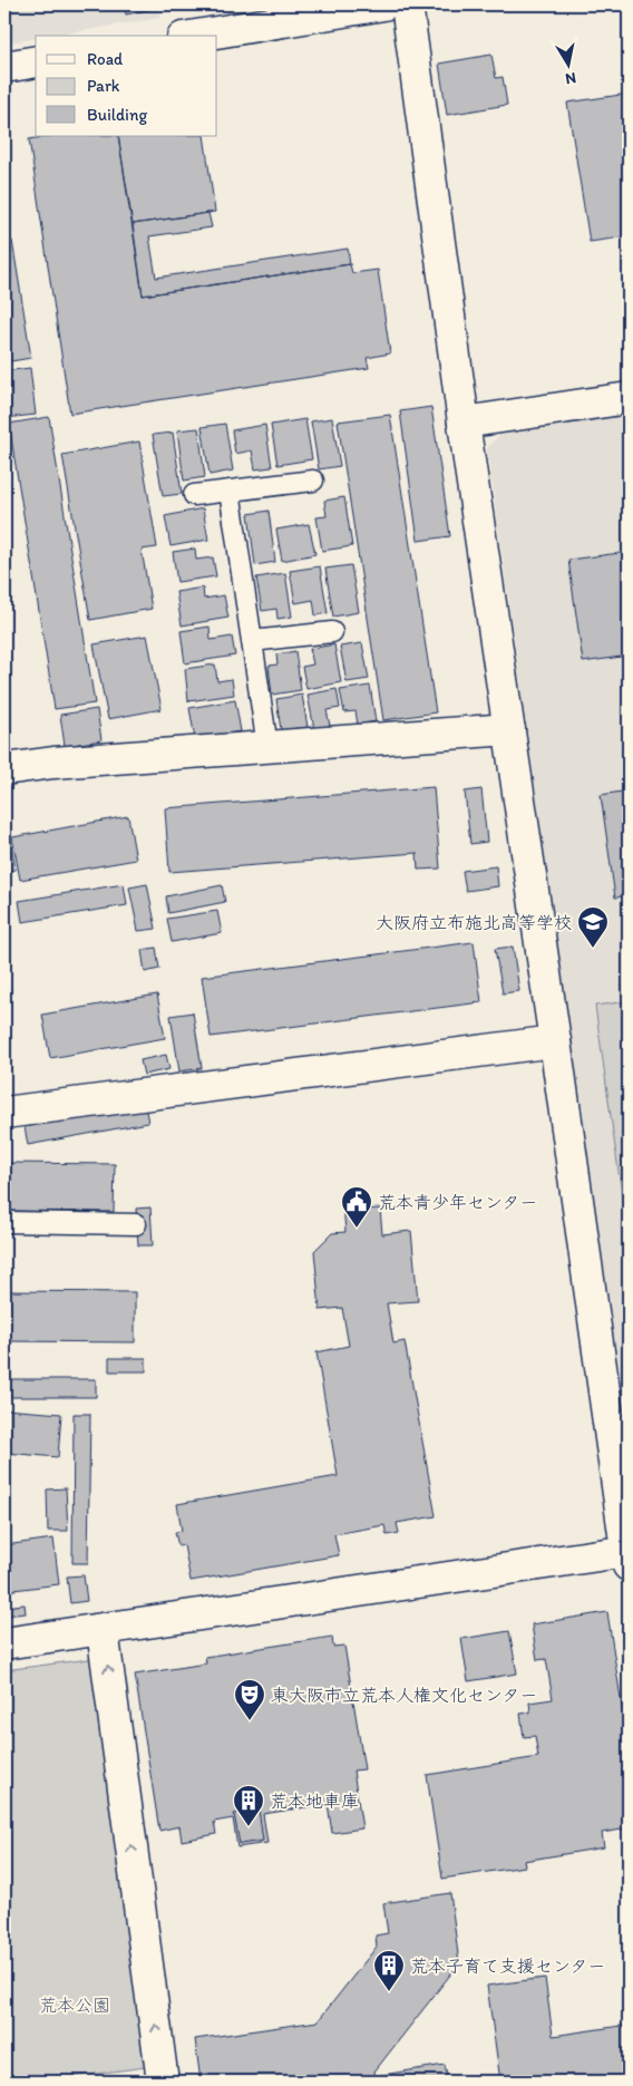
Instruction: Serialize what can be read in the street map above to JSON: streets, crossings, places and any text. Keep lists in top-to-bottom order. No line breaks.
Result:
{"parks":["荒本公園"],"places":{"school or university":["大阪府立布施北高等学校"],"public building":["荒本青少年センター"],"theatre":["東大阪市立荒本人権文化センター"],"building":["荒本地車庫","荒本子育て支援センター"]},"legend":["Road","Park","Building"],"north":"bottom"}
